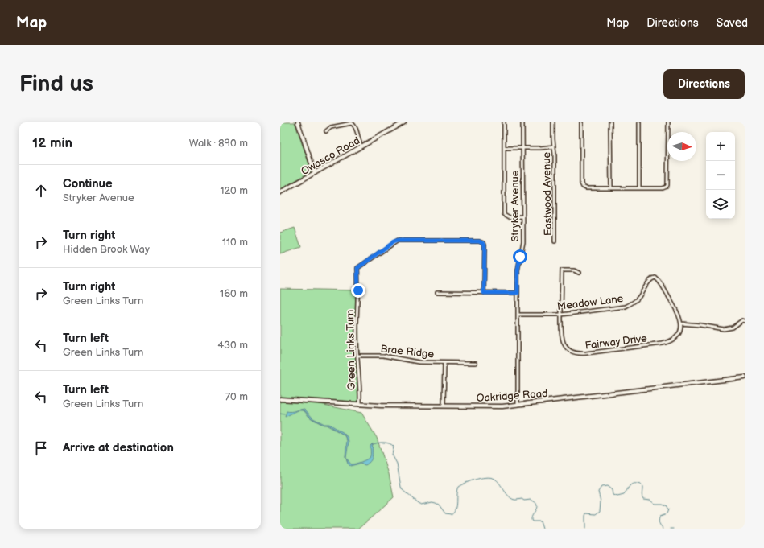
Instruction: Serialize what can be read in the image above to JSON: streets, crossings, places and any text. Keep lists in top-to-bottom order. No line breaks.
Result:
{"streets":{"street":["Owasco Road","Eastwood Avenue","Stryker Avenue","Meadow Lane","Fairway Drive","Green Links Turn","Brae Ridge","Oakridge Road"]},"crossings":[["Stryker Avenue","Meadow Lane"],["Stryker Avenue","Oakridge Road"],["Meadow Lane","Fairway Drive"],["Green Links Turn","Brae Ridge"],["Green Links Turn","Oakridge Road"]],"north":"right","page":{"header":"Map","nav":["Map","Directions","Saved"],"buttons":"Directions","title":"Find us","heading":["12 min","Walk · 890 m"],"map_buttons":["+","−"],"list":[["Continue","Stryker Avenue","120 m"],["Turn right","Hidden Brook Way","110 m"],["Turn right","Green Links Turn","160 m"],["Turn left","Green Links Turn","430 m"],["Turn left","Green Links Turn","70 m"],"Arrive at destination"]}}
